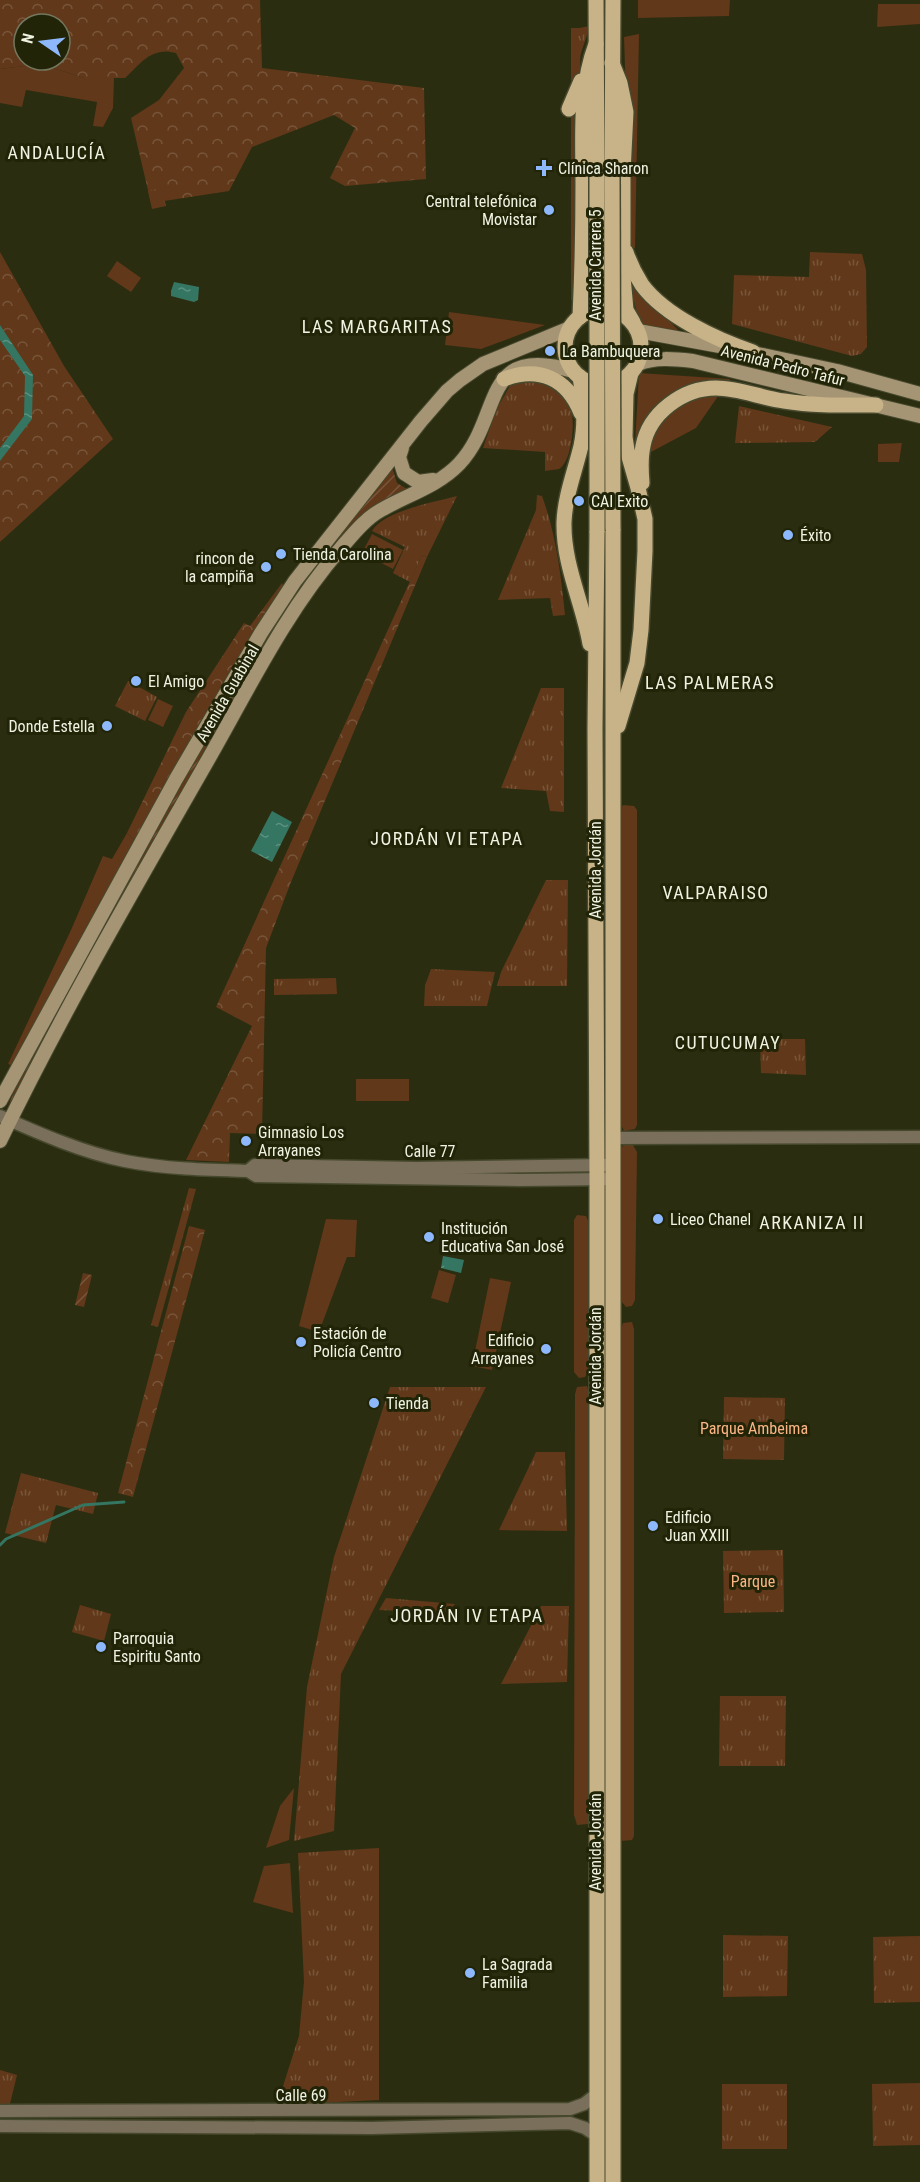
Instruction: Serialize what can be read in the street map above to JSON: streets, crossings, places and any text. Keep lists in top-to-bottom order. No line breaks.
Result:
{"streets":{"main road":["Avenida Carrera 5","Avenida Pedro Tafur","Avenida Guabinal","Avenida Jordán"],"street":["Calle 77","Calle 69"]},"crossings":[["Avenida Carrera 5","Avenida Pedro Tafur"],["Avenida Carrera 5","Avenida Guabinal"],["Avenida Carrera 5","Avenida Jordán"],["Avenida Pedro Tafur","Avenida Guabinal"],["Avenida Guabinal","Calle 77"],["Avenida Jordán","Calle 77"],["Avenida Jordán","Calle 69"]],"districts":["ANDALUCÍA","LAS MARGARITAS","LAS PALMERAS","JORDÁN VI ETAPA","VALPARAISO","CUTUCUMAY","ARKANIZA II","JORDÁN IV ETAPA"],"parks":["Parque Ambeima","Parque"],"places":{"health":["Clínica Sharon"],"other":["Central telefónica Movistar","La Bambuquera","CAI Exito","Éxito","Tienda Carolina","rincon de la campiña","El Amigo","Donde Estella","Gimnasio Los Arrayanes","Liceo Chanel","Institución Educativa San José","Estación de Policía Centro","Edificio Arrayanes","Tienda","Edificio Juan XXIII","Parroquia Espiritu Santo","La Sagrada Familia"]},"north":"left"}
